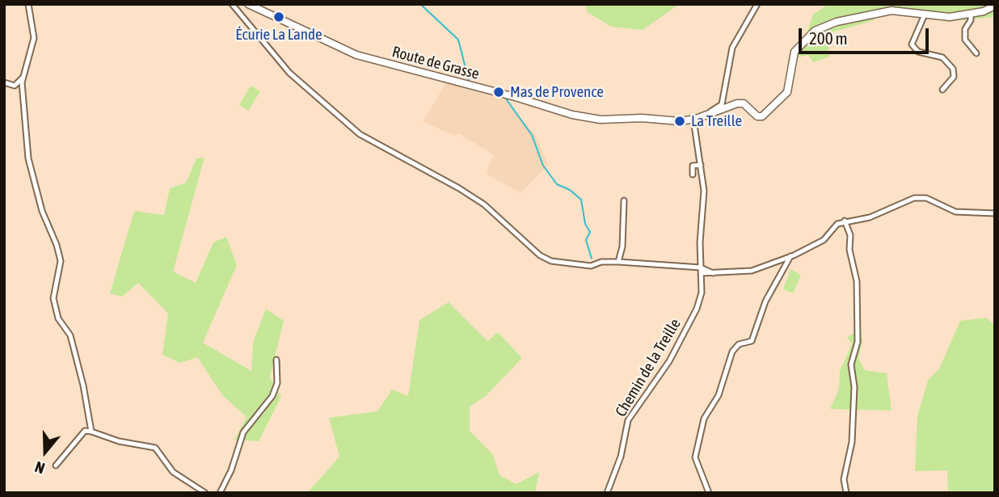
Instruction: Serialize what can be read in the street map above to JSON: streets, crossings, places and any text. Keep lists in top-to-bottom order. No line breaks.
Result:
{"streets":{"street":["Route de Grasse","Chemin de la Treille"]},"crossings":[["Route de Grasse","Chemin de la Treille"]],"places":["Écurie La Lande","Mas de Provence","La Treille"],"scale_bar":"200 m","north":"bottom"}
